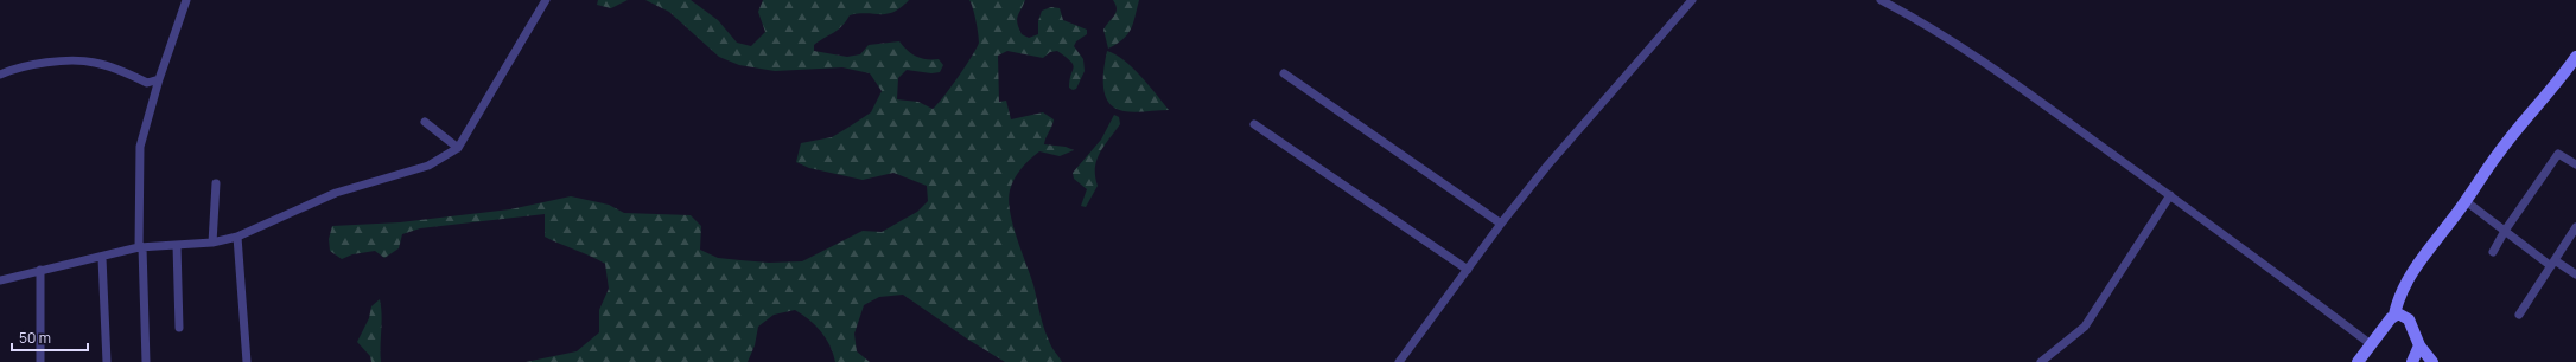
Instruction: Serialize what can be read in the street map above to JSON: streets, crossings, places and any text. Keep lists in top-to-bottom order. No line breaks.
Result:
{"scale_bar":"50 m"}
